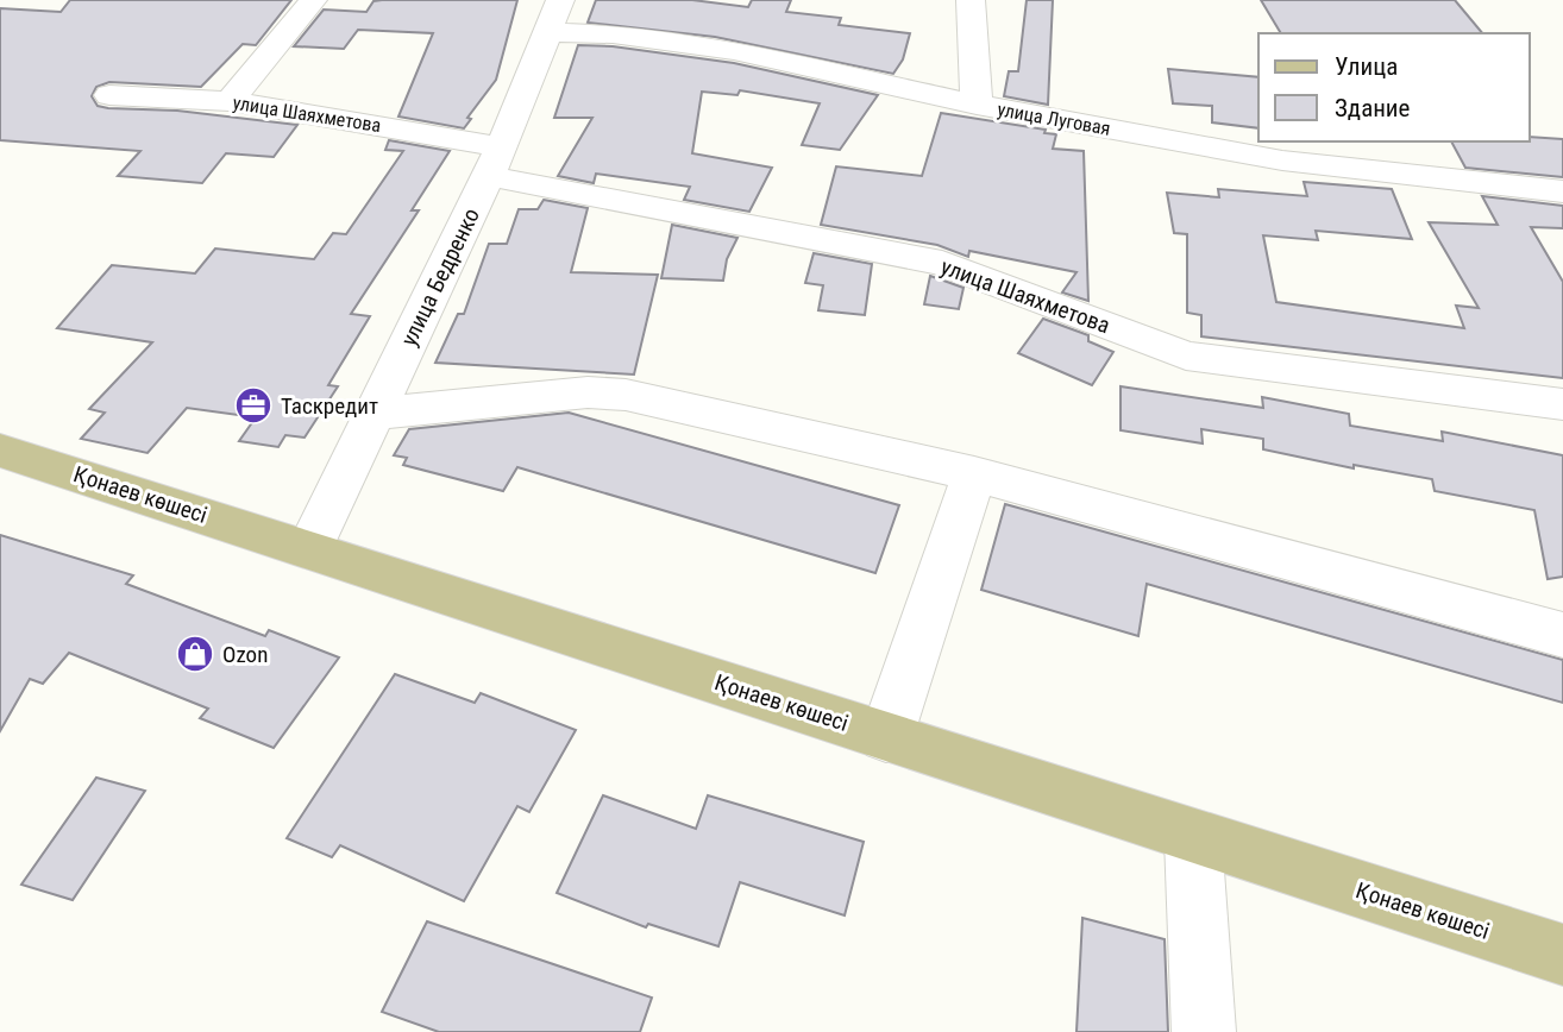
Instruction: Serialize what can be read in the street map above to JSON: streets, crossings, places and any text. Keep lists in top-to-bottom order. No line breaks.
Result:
{"streets":{"main road":["Қонаев көшесі"],"street":["улица Шаяхметова","улица Луговая","улица Бедренко"]},"crossings":[["улица Шаяхметова","улица Бедренко"],["улица Луговая","улица Бедренко"],["улица Бедренко","Қонаев көшесі"]],"places":{"office":["Таскредит"],"shop":["Ozon"]},"legend":["Улица","Здание"]}
